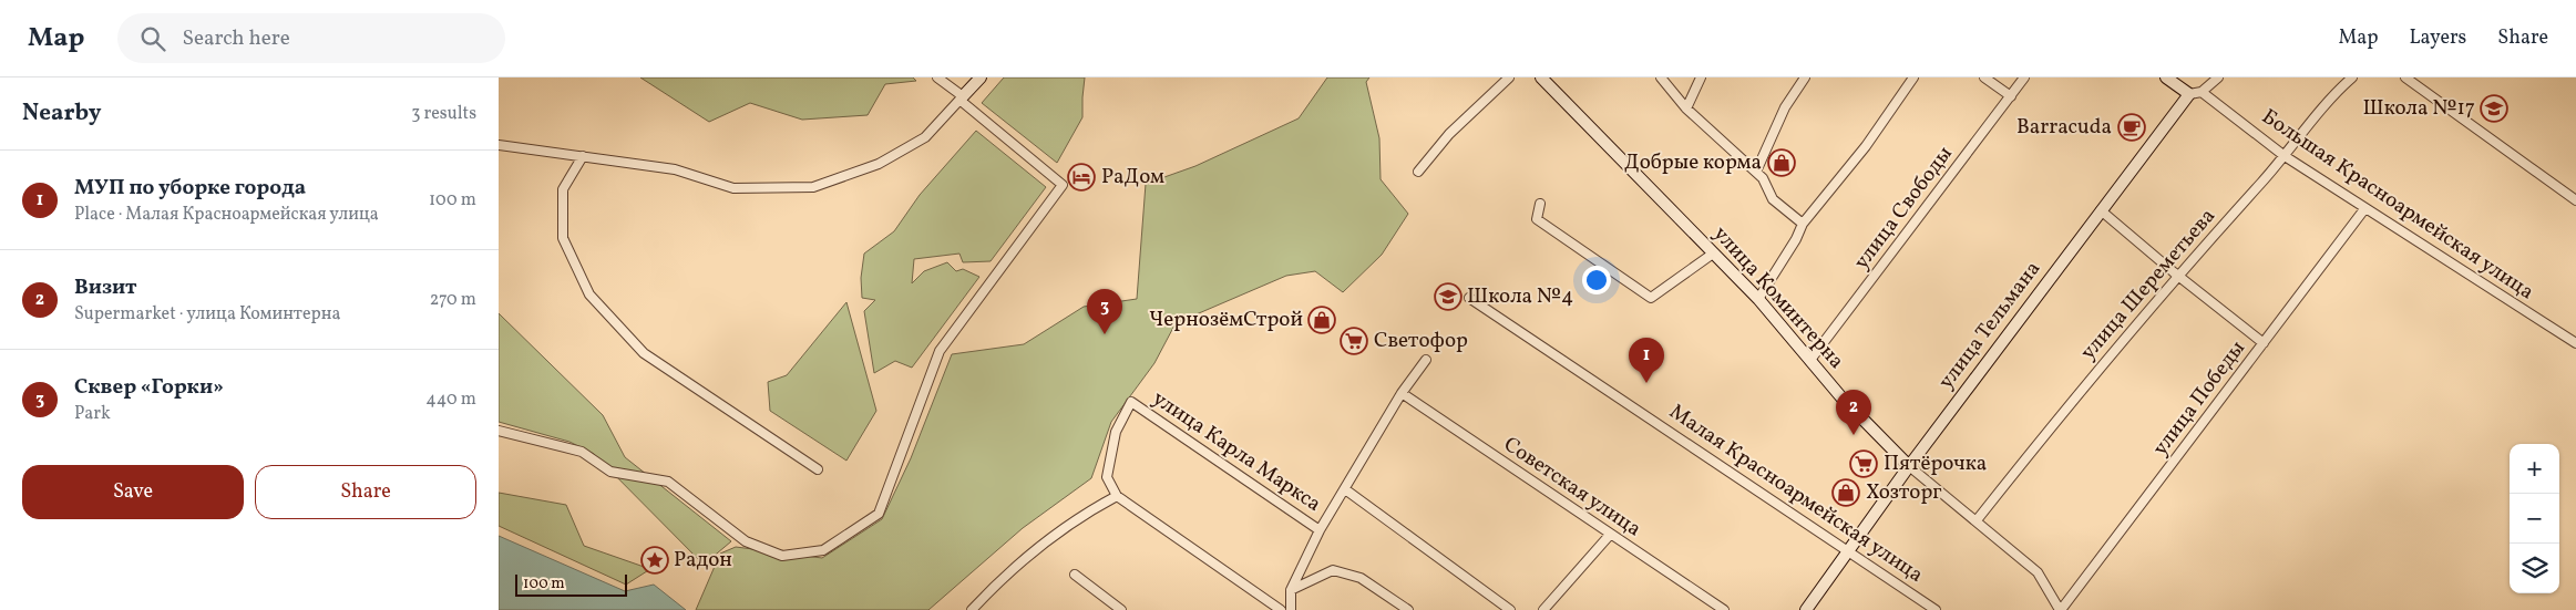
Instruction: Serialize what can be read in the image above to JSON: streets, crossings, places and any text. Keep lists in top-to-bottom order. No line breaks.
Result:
{"streets":{"street":["Большая Красноармейская улица","улица Свободы","улица Шереметьева","улица Коминтерна","улица Тельмана","улица Победы","улица Карла Маркса","Советская улица","Малая Красноармейская улица"]},"crossings":[["Большая Красноармейская улица","улица Шереметьева"],["Большая Красноармейская улица","улица Победы"],["улица Свободы","улица Коминтерна"],["улица Шереметьева","улица Коминтерна"],["улица Коминтерна","улица Тельмана"],["улица Коминтерна","улица Победы"],["улица Тельмана","Малая Красноармейская улица"]],"places":{"school or university":["Школа №17","Школа №4"],"cafe":["Barracuda"],"shop":["Добрые корма","ЧернозёмСтрой","Хозторг"],"hotel":["РаДом"],"supermarket":["Светофор","Пятёрочка"],"place":["Радон"]},"scale_bar":"100 m","page":{"header":"Map","search":"Search here","nav":["Map","Layers","Share"],"heading":["Nearby","3 results"],"list":[{"mark":"1","name":"МУП по уборке города","note":"Place · Малая Красноармейская улица","value":"100 m"},{"mark":"2","name":"Визит","note":"Supermarket · улица Коминтерна","value":"270 m"},{"mark":"3","name":"Сквер «Горки»","note":"Park","value":"440 m"}],"pins":["3","1","2"],"map_buttons":["+","−"],"buttons":["Save","Share"],"scale":"100 m"}}
